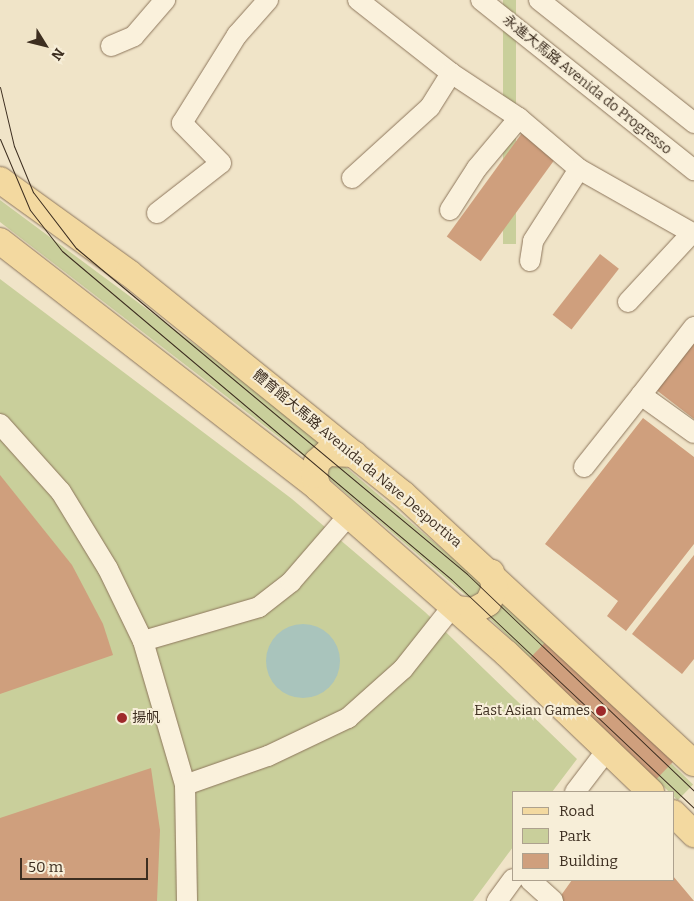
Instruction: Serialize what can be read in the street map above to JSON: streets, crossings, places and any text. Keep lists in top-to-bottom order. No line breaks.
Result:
{"streets":{"main road":["體育館大馬路 Avenida da Nave Desportiva"],"street":["永進大馬路 Avenida do Progresso"]},"places":["East Asian Games","揚帆"],"legend":["Road","Park","Building"],"scale_bar":"50 m","north":"bottom right"}
